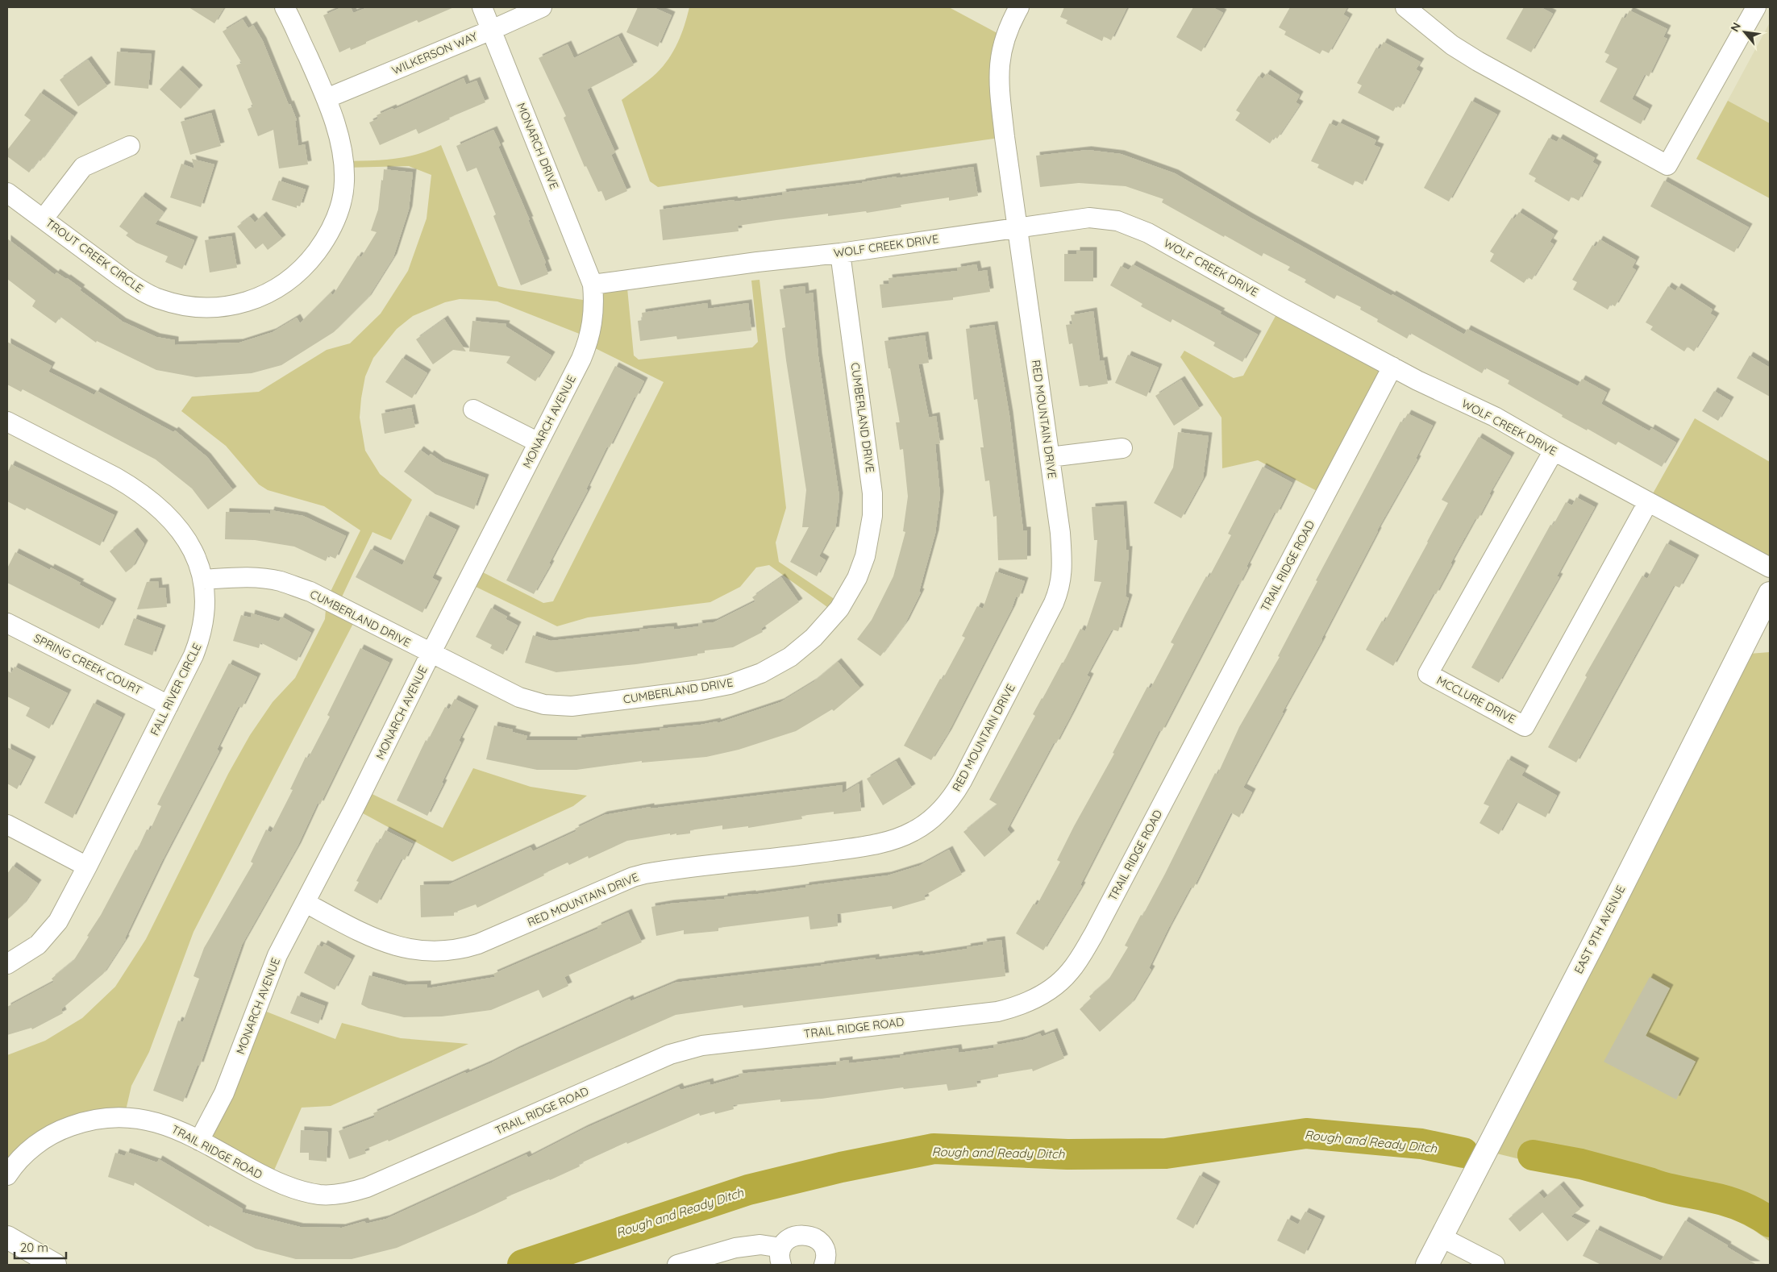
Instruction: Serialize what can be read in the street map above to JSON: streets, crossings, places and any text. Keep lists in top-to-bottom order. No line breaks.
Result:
{"streets":{"main road":["EAST 9TH AVENUE"],"street":["WILKERSON WAY","MONARCH DRIVE","WOLF CREEK DRIVE","TROUT CREEK CIRCLE","CUMBERLAND DRIVE","RED MOUNTAIN DRIVE","MONARCH AVENUE","TRAIL RIDGE ROAD","SPRING CREEK COURT","FALL RIVER CIRCLE","MCCLURE DRIVE"]},"crossings":[["WILKERSON WAY","MONARCH DRIVE"],["WILKERSON WAY","TROUT CREEK CIRCLE"],["MONARCH DRIVE","WOLF CREEK DRIVE"],["MONARCH DRIVE","MONARCH AVENUE"],["WOLF CREEK DRIVE","CUMBERLAND DRIVE"],["WOLF CREEK DRIVE","RED MOUNTAIN DRIVE"],["WOLF CREEK DRIVE","MONARCH AVENUE"],["WOLF CREEK DRIVE","TRAIL RIDGE ROAD"],["WOLF CREEK DRIVE","MCCLURE DRIVE"],["CUMBERLAND DRIVE","MONARCH AVENUE"],["CUMBERLAND DRIVE","FALL RIVER CIRCLE"],["RED MOUNTAIN DRIVE","MONARCH AVENUE"],["MONARCH AVENUE","TRAIL RIDGE ROAD"],["SPRING CREEK COURT","FALL RIVER CIRCLE"]],"water":["Rough and Ready Ditch"],"scale_bar":"20 m","north":"top left"}
